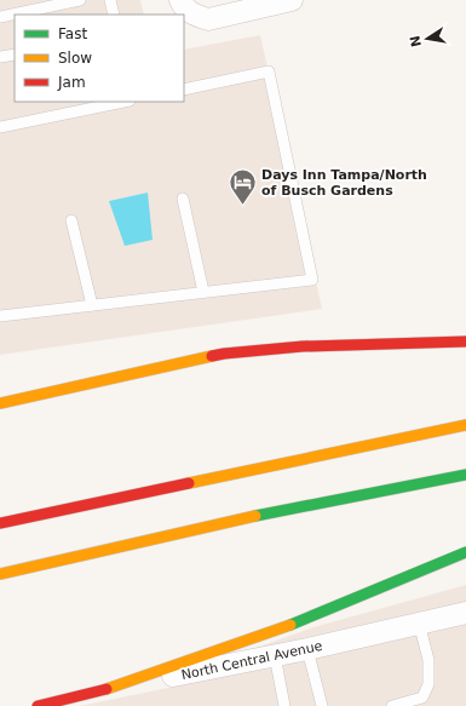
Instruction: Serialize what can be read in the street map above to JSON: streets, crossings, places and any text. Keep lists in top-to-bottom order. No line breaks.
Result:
{"streets":{"main road":["North Central Avenue"]},"places":{"hotel":["Days Inn Tampa/North of Busch Gardens"]},"legend":["Fast","Slow","Jam"],"north":"left"}
